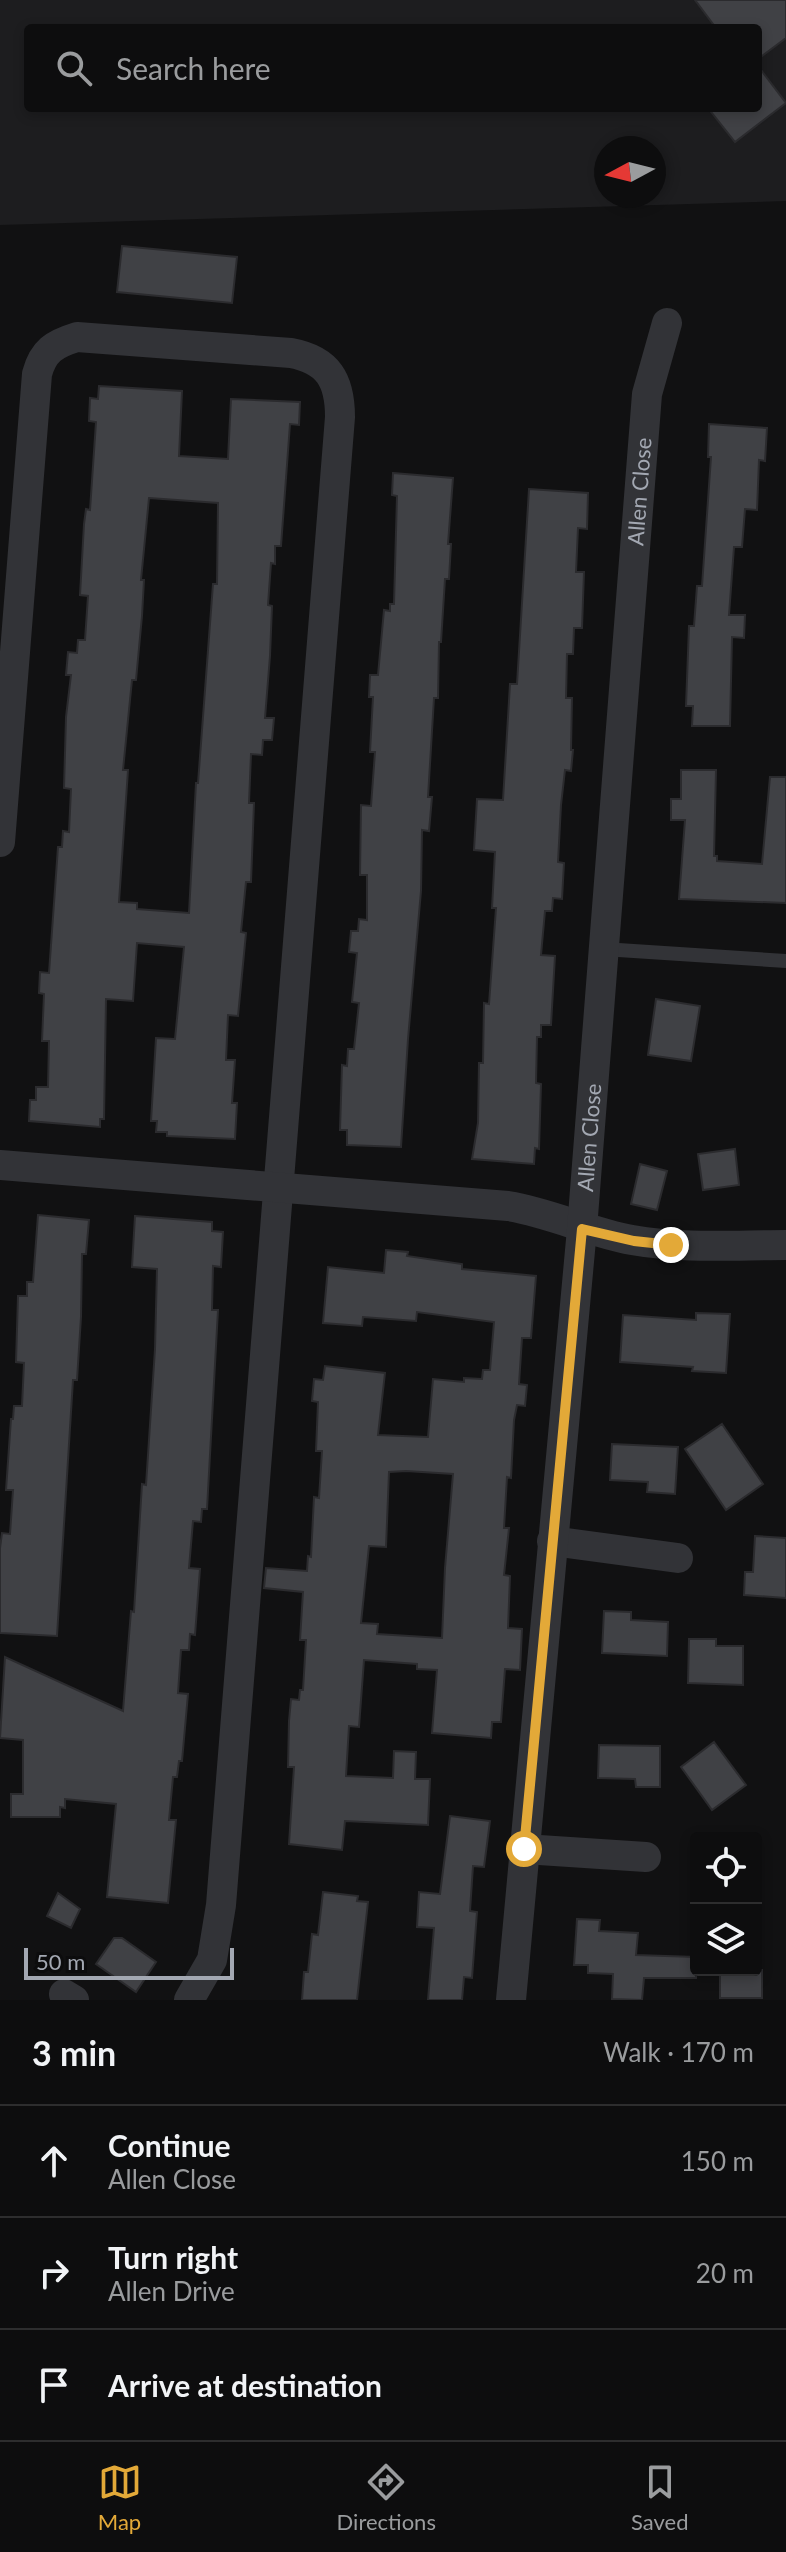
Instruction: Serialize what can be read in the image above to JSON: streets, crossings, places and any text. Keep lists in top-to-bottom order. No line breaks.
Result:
{"streets":{"street":["Allen Close"]},"scale_bar":"50 m","north":"left","page":{"search":"Search here","scale":"50 m","heading":["3 min","Walk · 170 m"],"list":[["Continue","Allen Close","150 m"],["Turn right","Allen Drive","20 m"],"Arrive at destination"],"nav":["Map","Directions","Saved"]}}
